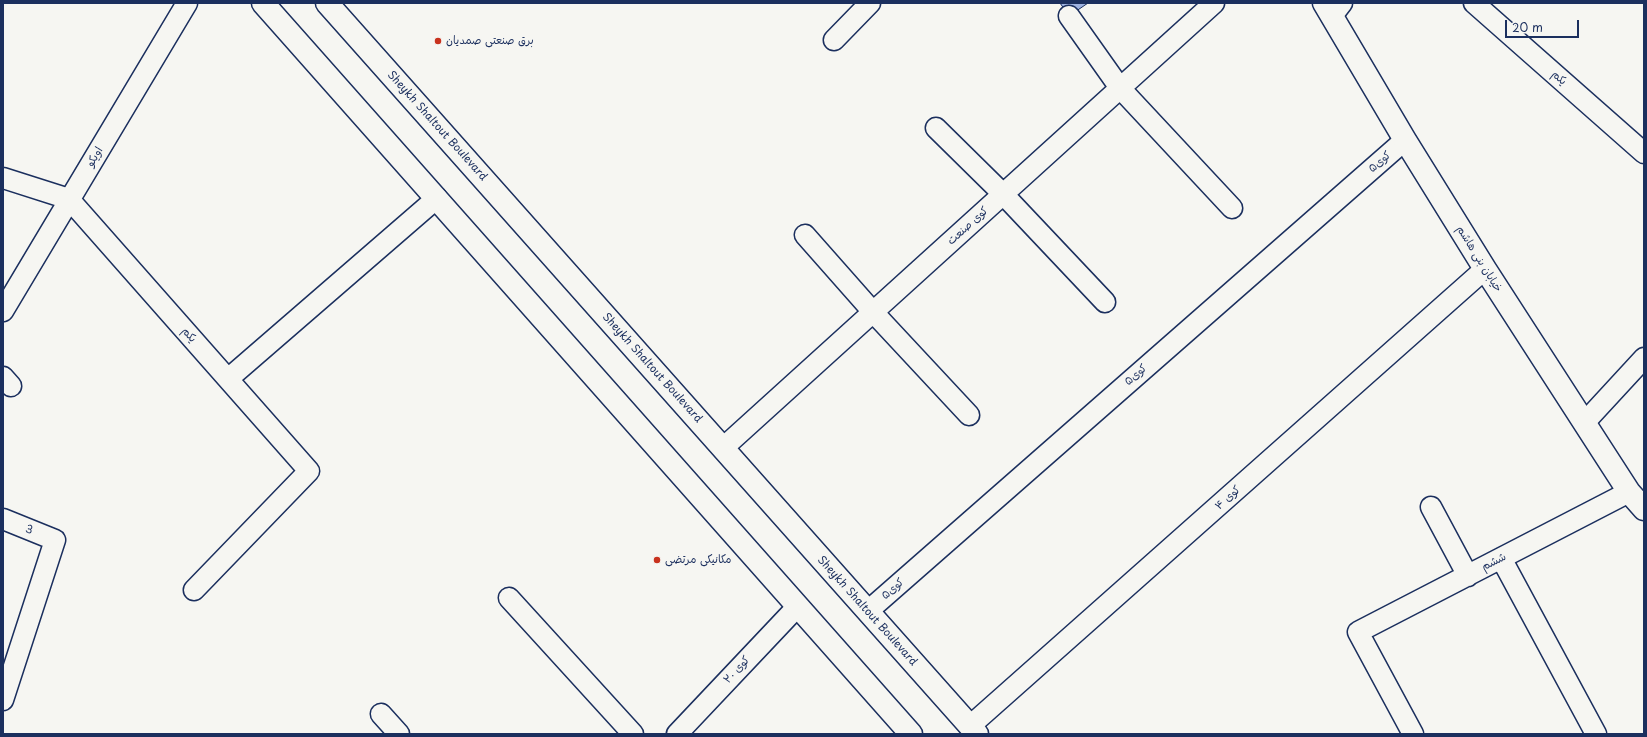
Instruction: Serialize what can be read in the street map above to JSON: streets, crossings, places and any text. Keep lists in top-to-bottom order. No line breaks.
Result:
{"streets":{"main road":["Sheykh Shaltout Boulevard","خیابان بنی هاشم"],"street":["یکم","اویکو","کوی۵","کوی صنعت","کوی ۴","3","ششم","کوی ۲۰"]},"crossings":[["یکم","اویکو"],["Sheykh Shaltout Boulevard","کوی۵"],["Sheykh Shaltout Boulevard","کوی صنعت"],["Sheykh Shaltout Boulevard","کوی ۴"],["کوی۵","خیابان بنی هاشم"],["خیابان بنی هاشم","کوی ۴"],["خیابان بنی هاشم","ششم"]],"places":["برق صنعتی صمدیان","مکانیکی مرتضی"],"scale_bar":"20 m"}
